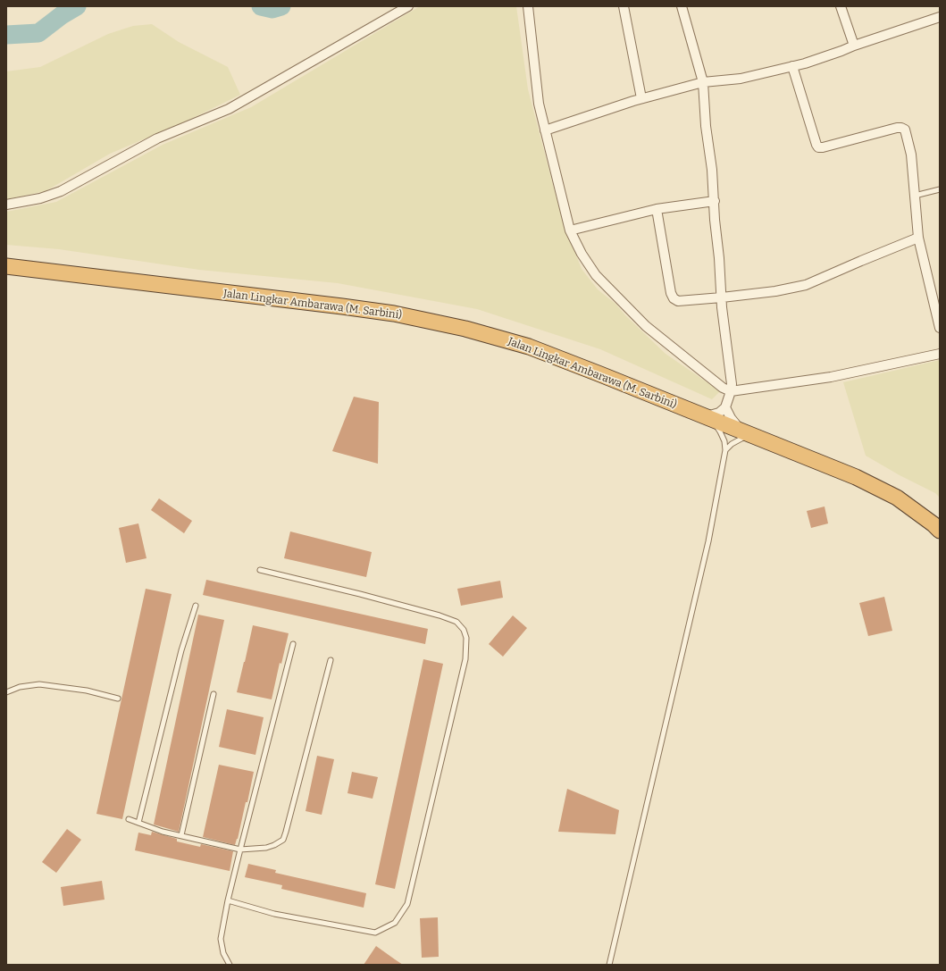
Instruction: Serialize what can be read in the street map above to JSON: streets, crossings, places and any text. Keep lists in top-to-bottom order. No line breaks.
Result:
{"streets":{"highway":["Jalan Lingkar Ambarawa (M. Sarbini)"]}}
